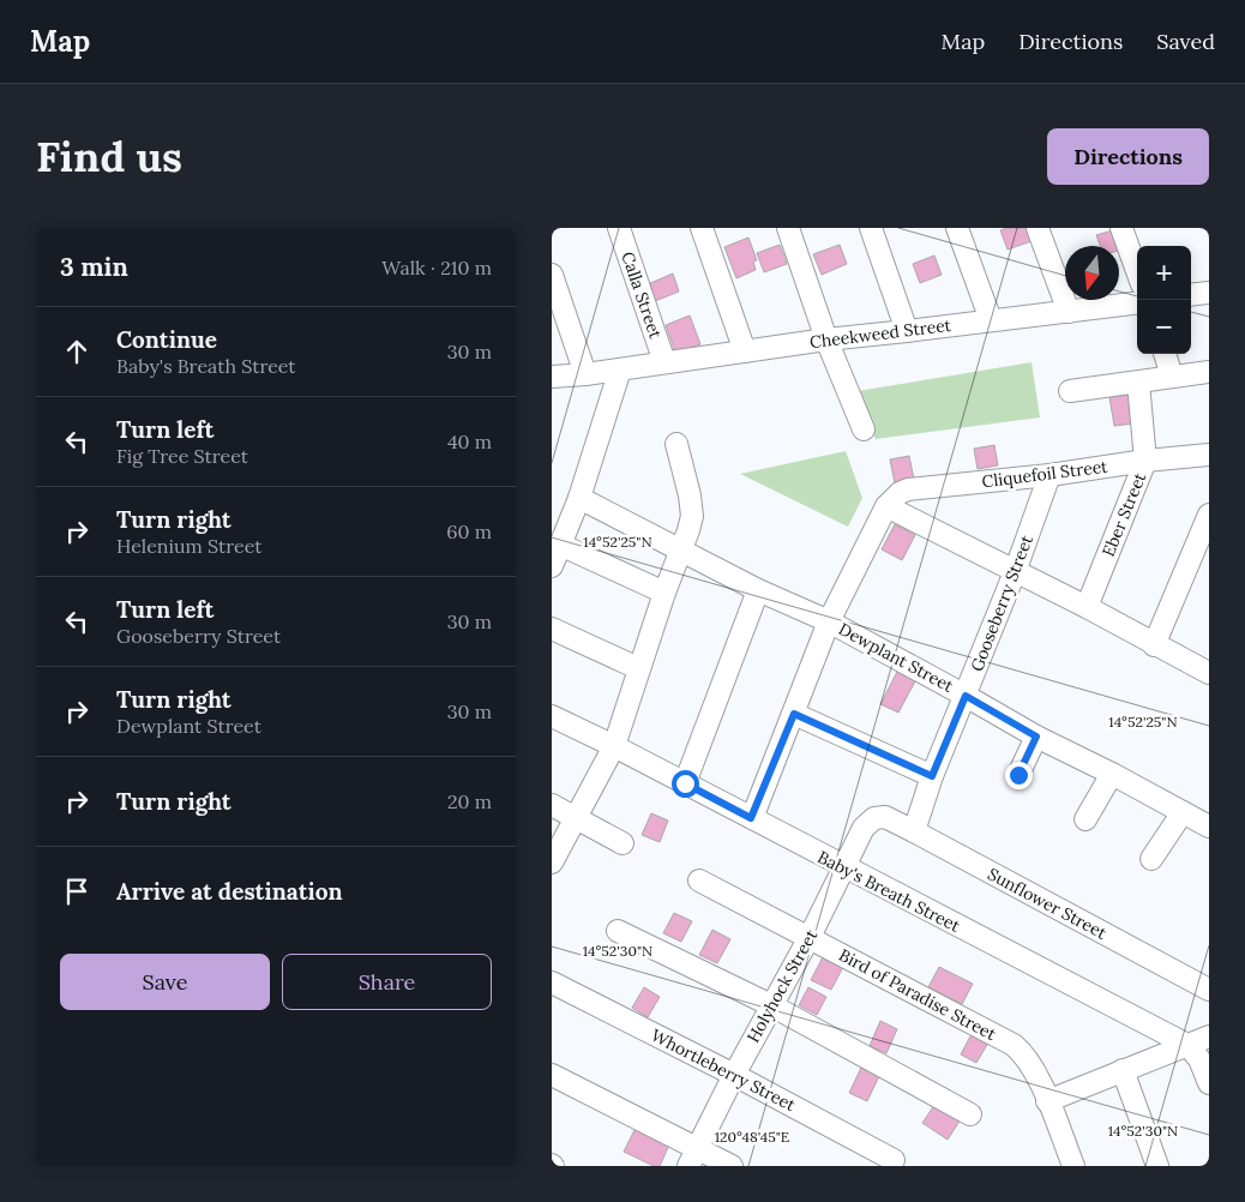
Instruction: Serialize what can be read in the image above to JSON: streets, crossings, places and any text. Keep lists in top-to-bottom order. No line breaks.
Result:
{"streets":{"street":["Calla Street","Cheekweed Street","Cliquefoil Street","Eber Street","Gooseberry Street","Dewplant Street","Baby's Breath Street","Sunflower Street","Holyhock Street","Bird of Paradise Street","Whortleberry Street"]},"crossings":[["Calla Street","Cheekweed Street"],["Cliquefoil Street","Eber Street"],["Cliquefoil Street","Gooseberry Street"],["Gooseberry Street","Dewplant Street"],["Gooseberry Street","Sunflower Street"],["Baby's Breath Street","Holyhock Street"],["Sunflower Street","Holyhock Street"],["Holyhock Street","Bird of Paradise Street"],["Holyhock Street","Whortleberry Street"]],"north":"bottom","page":{"header":"Map","nav":["Map","Directions","Saved"],"buttons":["Directions",["Save","Share"]],"title":"Find us","heading":["3 min","Walk · 210 m"],"map_buttons":["+","−"],"list":[["Continue","Baby's Breath Street","30 m"],["Turn left","Fig Tree Street","40 m"],["Turn right","Helenium Street","60 m"],["Turn left","Gooseberry Street","30 m"],["Turn right","Dewplant Street","30 m"],["Turn right","20 m"],"Arrive at destination"]},"coordinates":["14°52'25\"N","14°52'30\"N","120°48'45\"E"]}
